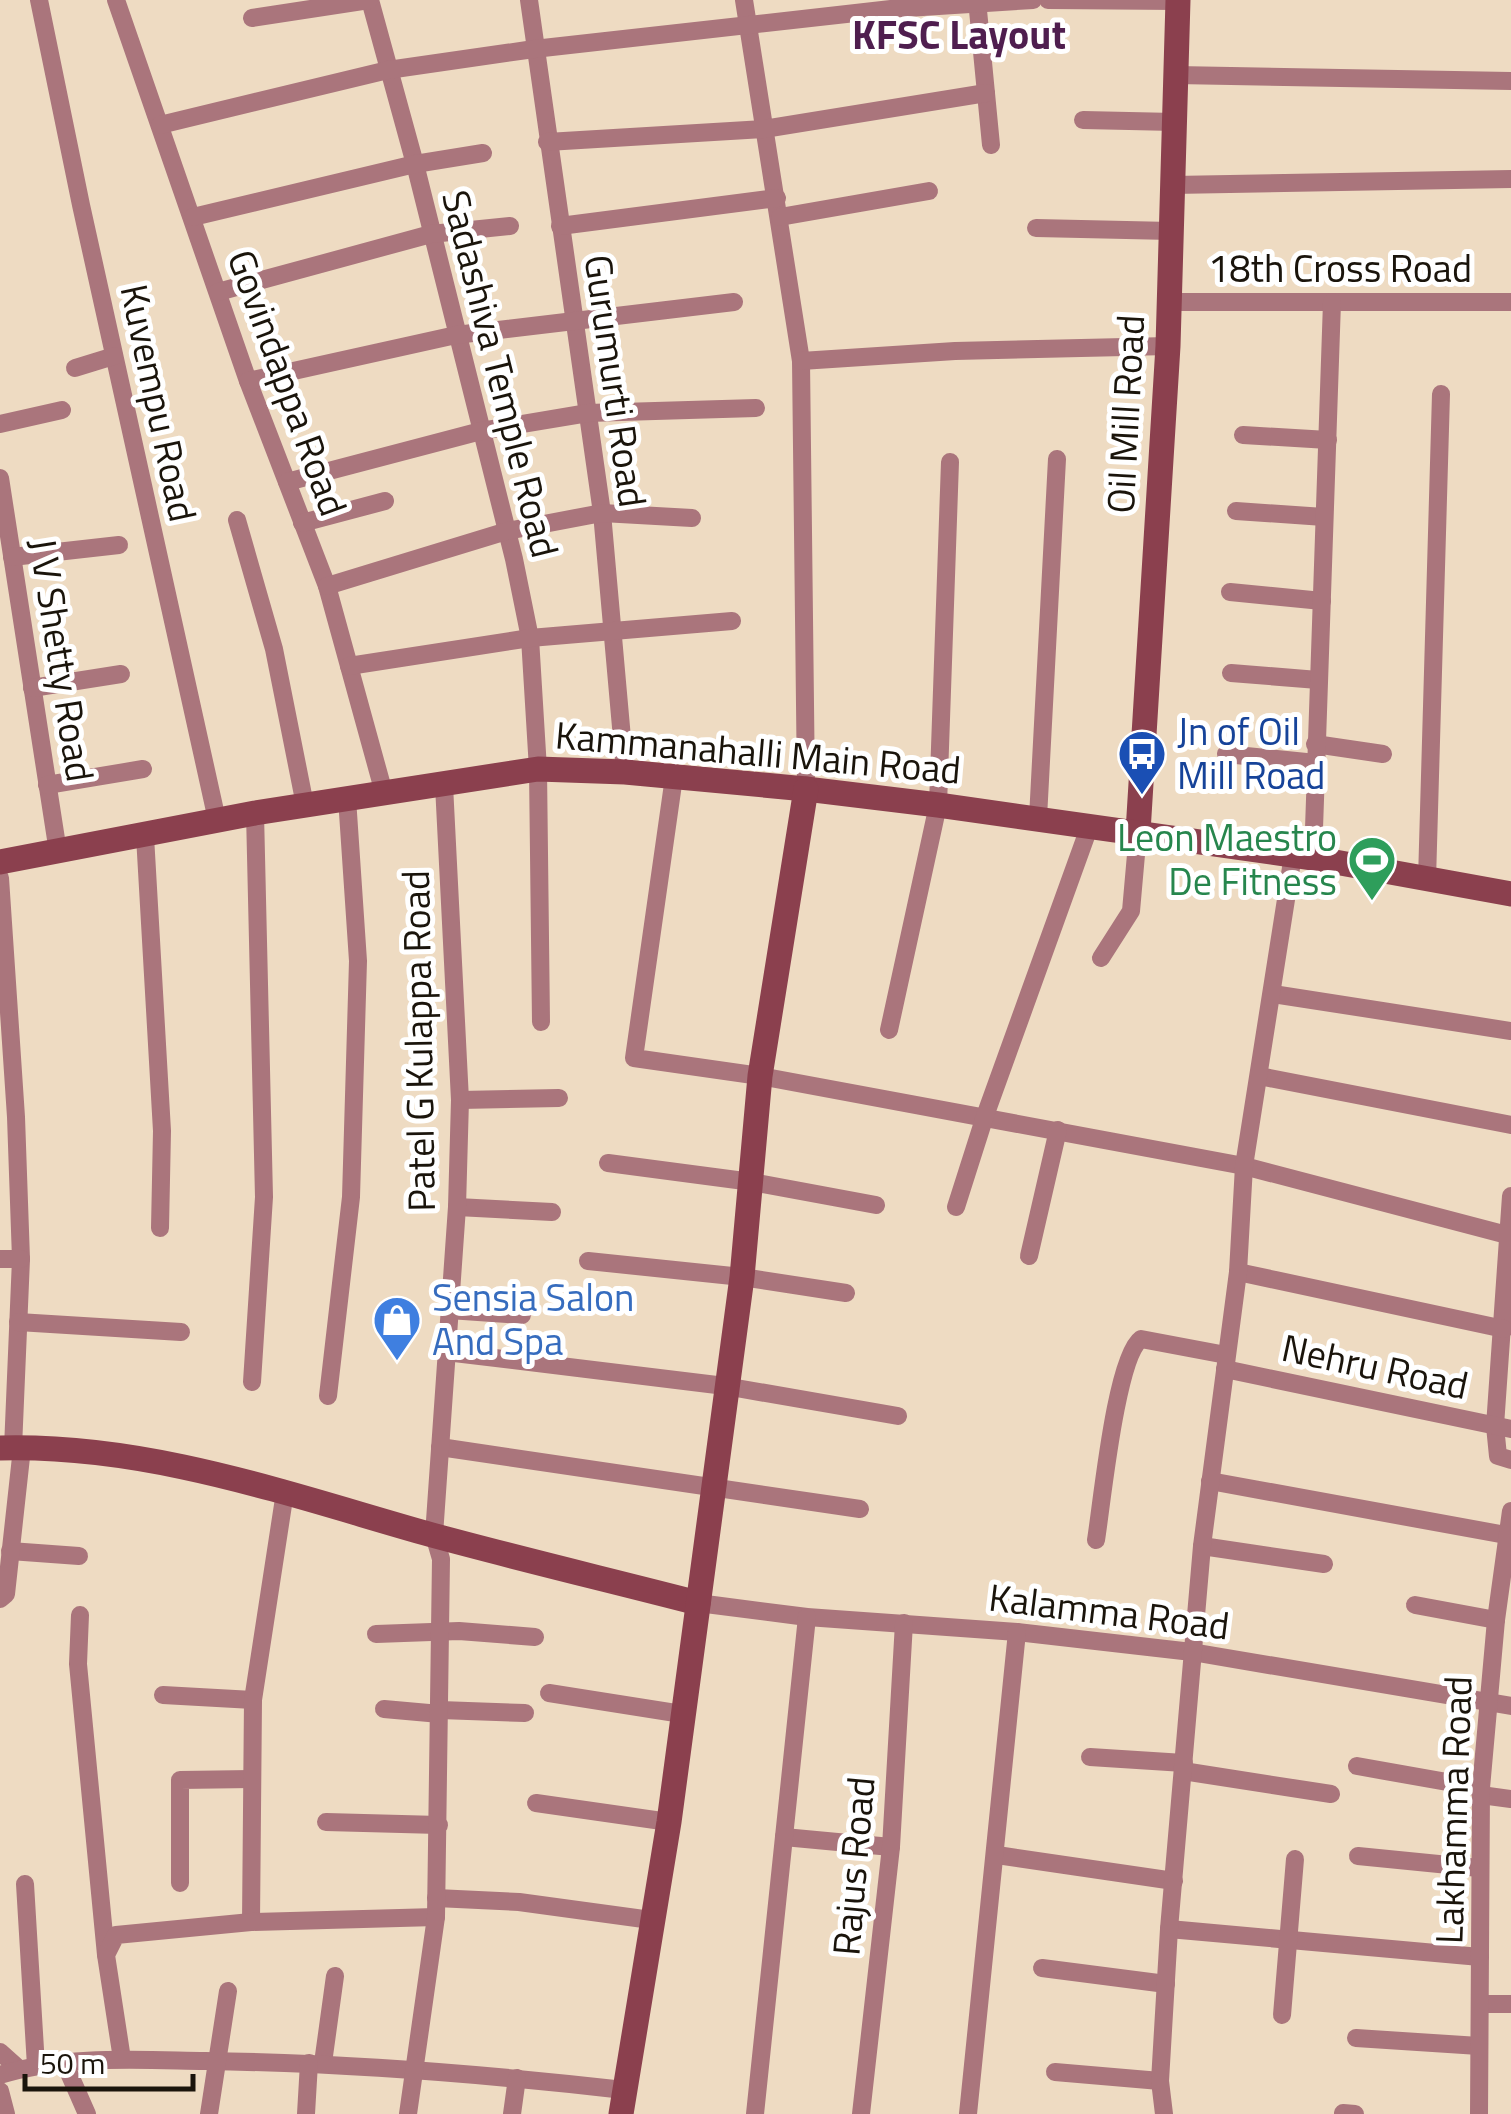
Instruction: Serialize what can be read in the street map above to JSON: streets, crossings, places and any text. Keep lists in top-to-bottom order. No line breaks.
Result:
{"streets":{"street":["18th Cross Road","Sadashiva Temple Road","Gurumurti Road","Govindappa Road","Kuvempu Road","Oil Mill Road","J V Shetty Road","Kammanahalli Main Road","Patel G Kulappa Road","Nehru Road","Kalamma Road","Lakhamma Road","Rajus Road"]},"crossings":[["18th Cross Road","Oil Mill Road"],["Sadashiva Temple Road","Kammanahalli Main Road"],["Gurumurti Road","Kammanahalli Main Road"],["Govindappa Road","Kammanahalli Main Road"],["Kuvempu Road","Kammanahalli Main Road"],["Oil Mill Road","Kammanahalli Main Road"],["J V Shetty Road","Kammanahalli Main Road"],["Kammanahalli Main Road","Patel G Kulappa Road"],["Kalamma Road","Lakhamma Road"],["Kalamma Road","Rajus Road"]],"districts":["KFSC Layout"],"places":{"bus stop":["Jn of Oil Mill Road"],"sports":["Leon Maestro De Fitness"],"shop":["Sensia Salon And Spa"]},"scale_bar":"50 m"}
